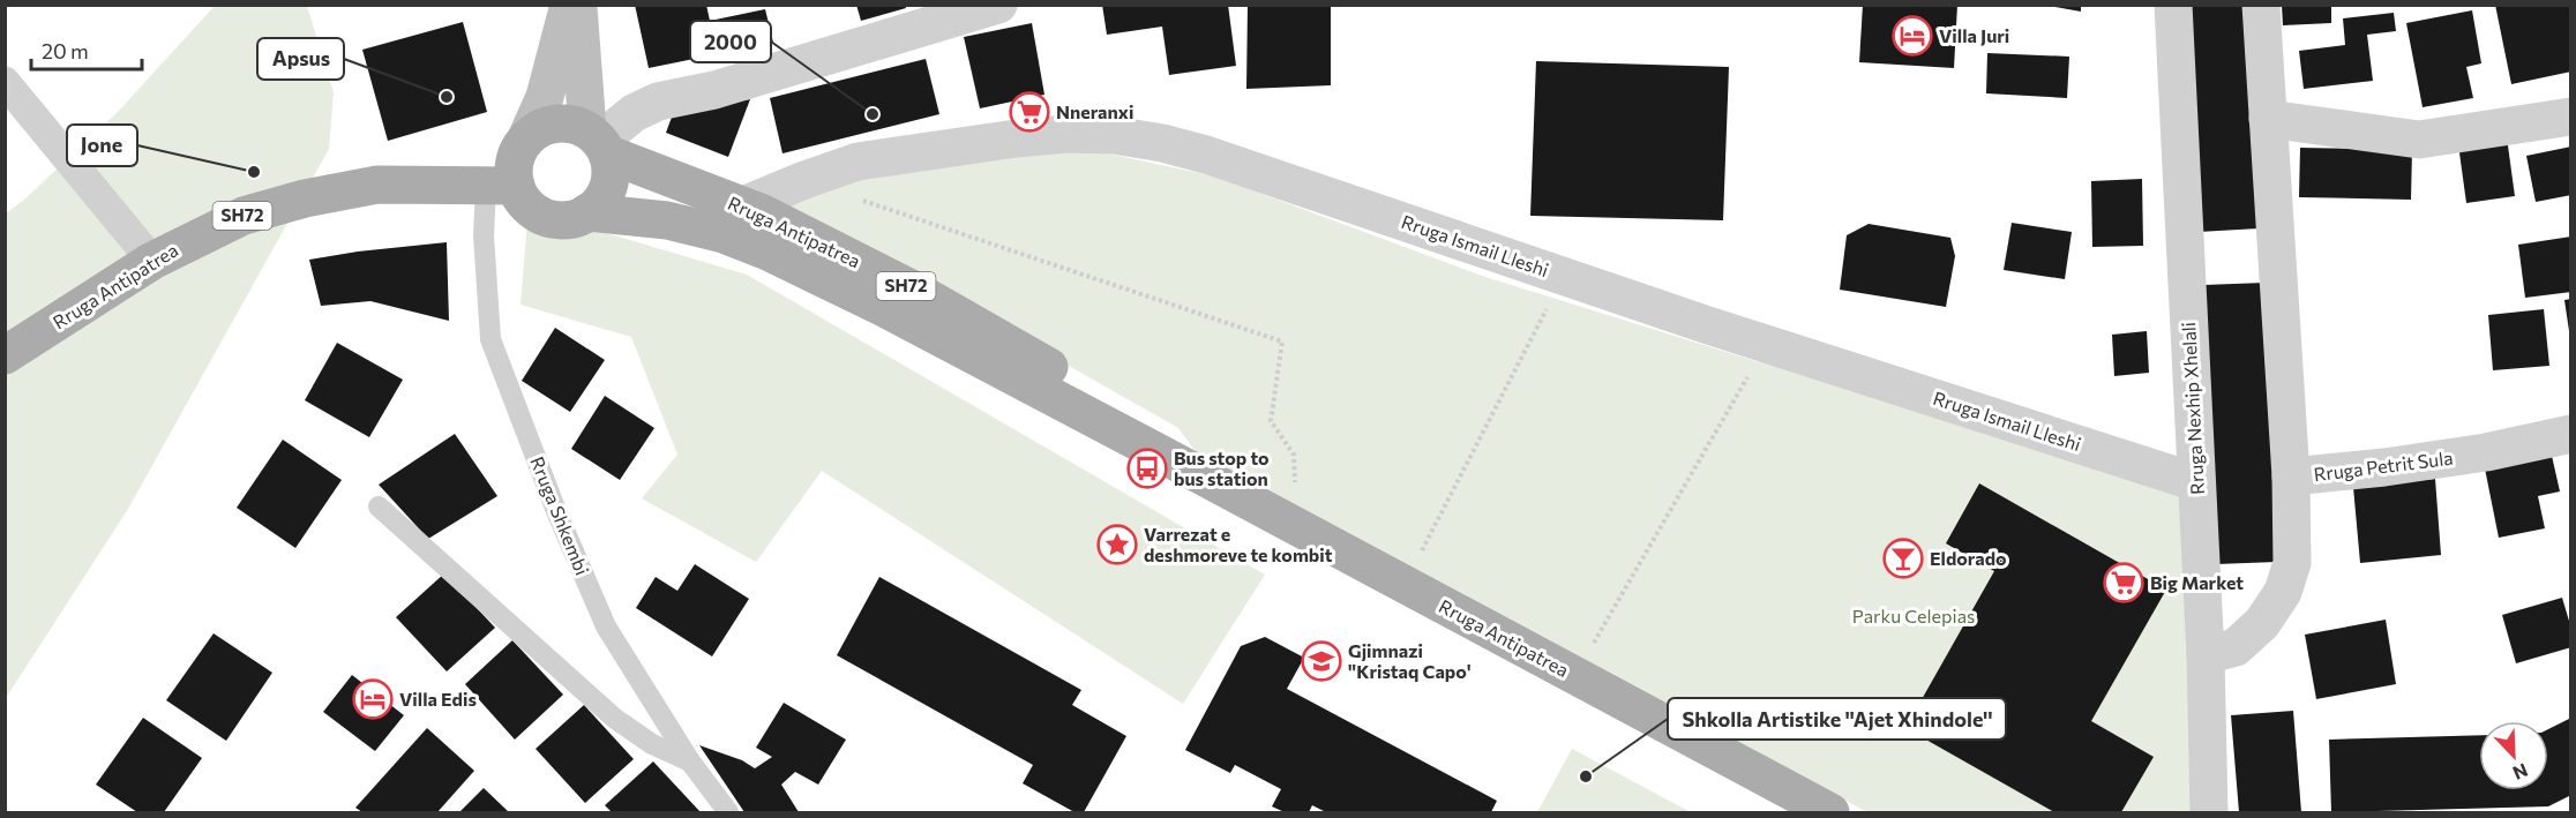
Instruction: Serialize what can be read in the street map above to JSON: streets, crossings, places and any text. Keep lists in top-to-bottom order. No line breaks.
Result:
{"streets":{"main road":["SH72","Rruga Antipatrea"],"street":["Rruga Ismail Lleshi","Rruga Nexhip Xhelali","Rruga Petrit Sula"],"lane":["Rruga Shkembi"]},"crossings":[["Rruga Antipatrea","Rruga Ismail Lleshi"],["Rruga Antipatrea","Rruga Shkembi"],["Rruga Ismail Lleshi","Rruga Nexhip Xhelali"],["Rruga Nexhip Xhelali","Rruga Petrit Sula"]],"parks":["Parku Celepias"],"places":{"hotel":["Villa Juri","Villa Edis"],"other":["Apsus","2000","Jone","Shkolla Artistike ''Ajet Xhindole''"],"supermarket":["Nneranxi","Big Market"],"bus stop":["Bus stop to bus station"],"place":["Varrezat e deshmoreve te kombit"],"bar":["Eldorado"],"school or university":["Gjimnazi ''Kristaq Capo'"]},"scale_bar":"20 m","north":"bottom right"}
